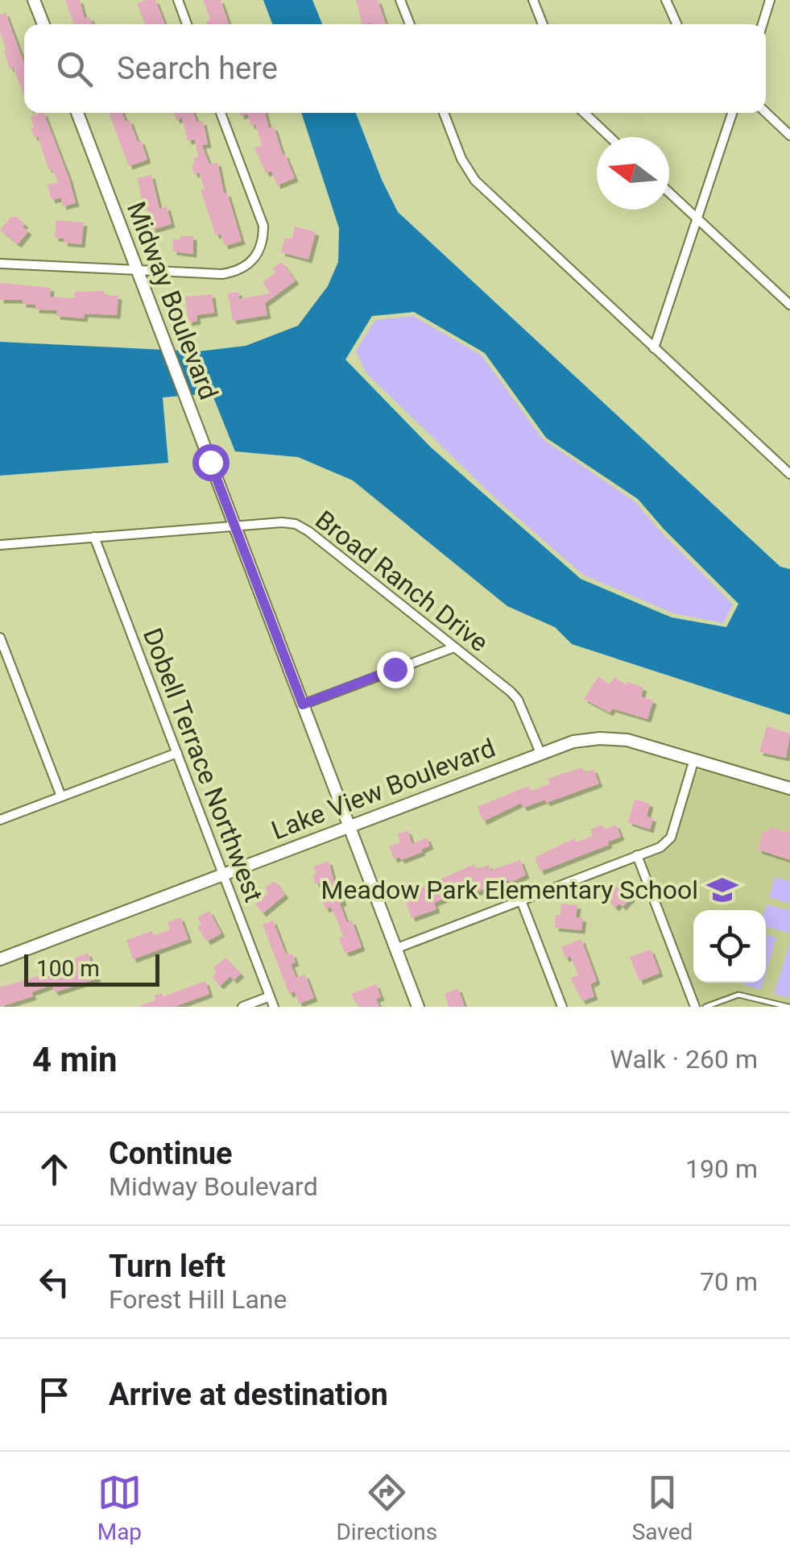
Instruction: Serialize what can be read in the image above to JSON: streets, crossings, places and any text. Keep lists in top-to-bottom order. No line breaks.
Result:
{"streets":{"street":["Midway Boulevard","Broad Ranch Drive","Dobell Terrace Northwest","Lake View Boulevard"]},"crossings":[["Midway Boulevard","Broad Ranch Drive"],["Midway Boulevard","Lake View Boulevard"],["Broad Ranch Drive","Dobell Terrace Northwest"],["Broad Ranch Drive","Lake View Boulevard"],["Dobell Terrace Northwest","Lake View Boulevard"]],"places":{"school or university":["Meadow Park Elementary School"]},"scale_bar":"100 m","north":"left","page":{"search":"Search here","scale":"100 m","heading":["4 min","Walk · 260 m"],"list":[["Continue","Midway Boulevard","190 m"],["Turn left","Forest Hill Lane","70 m"],"Arrive at destination"],"nav":["Map","Directions","Saved"]}}
